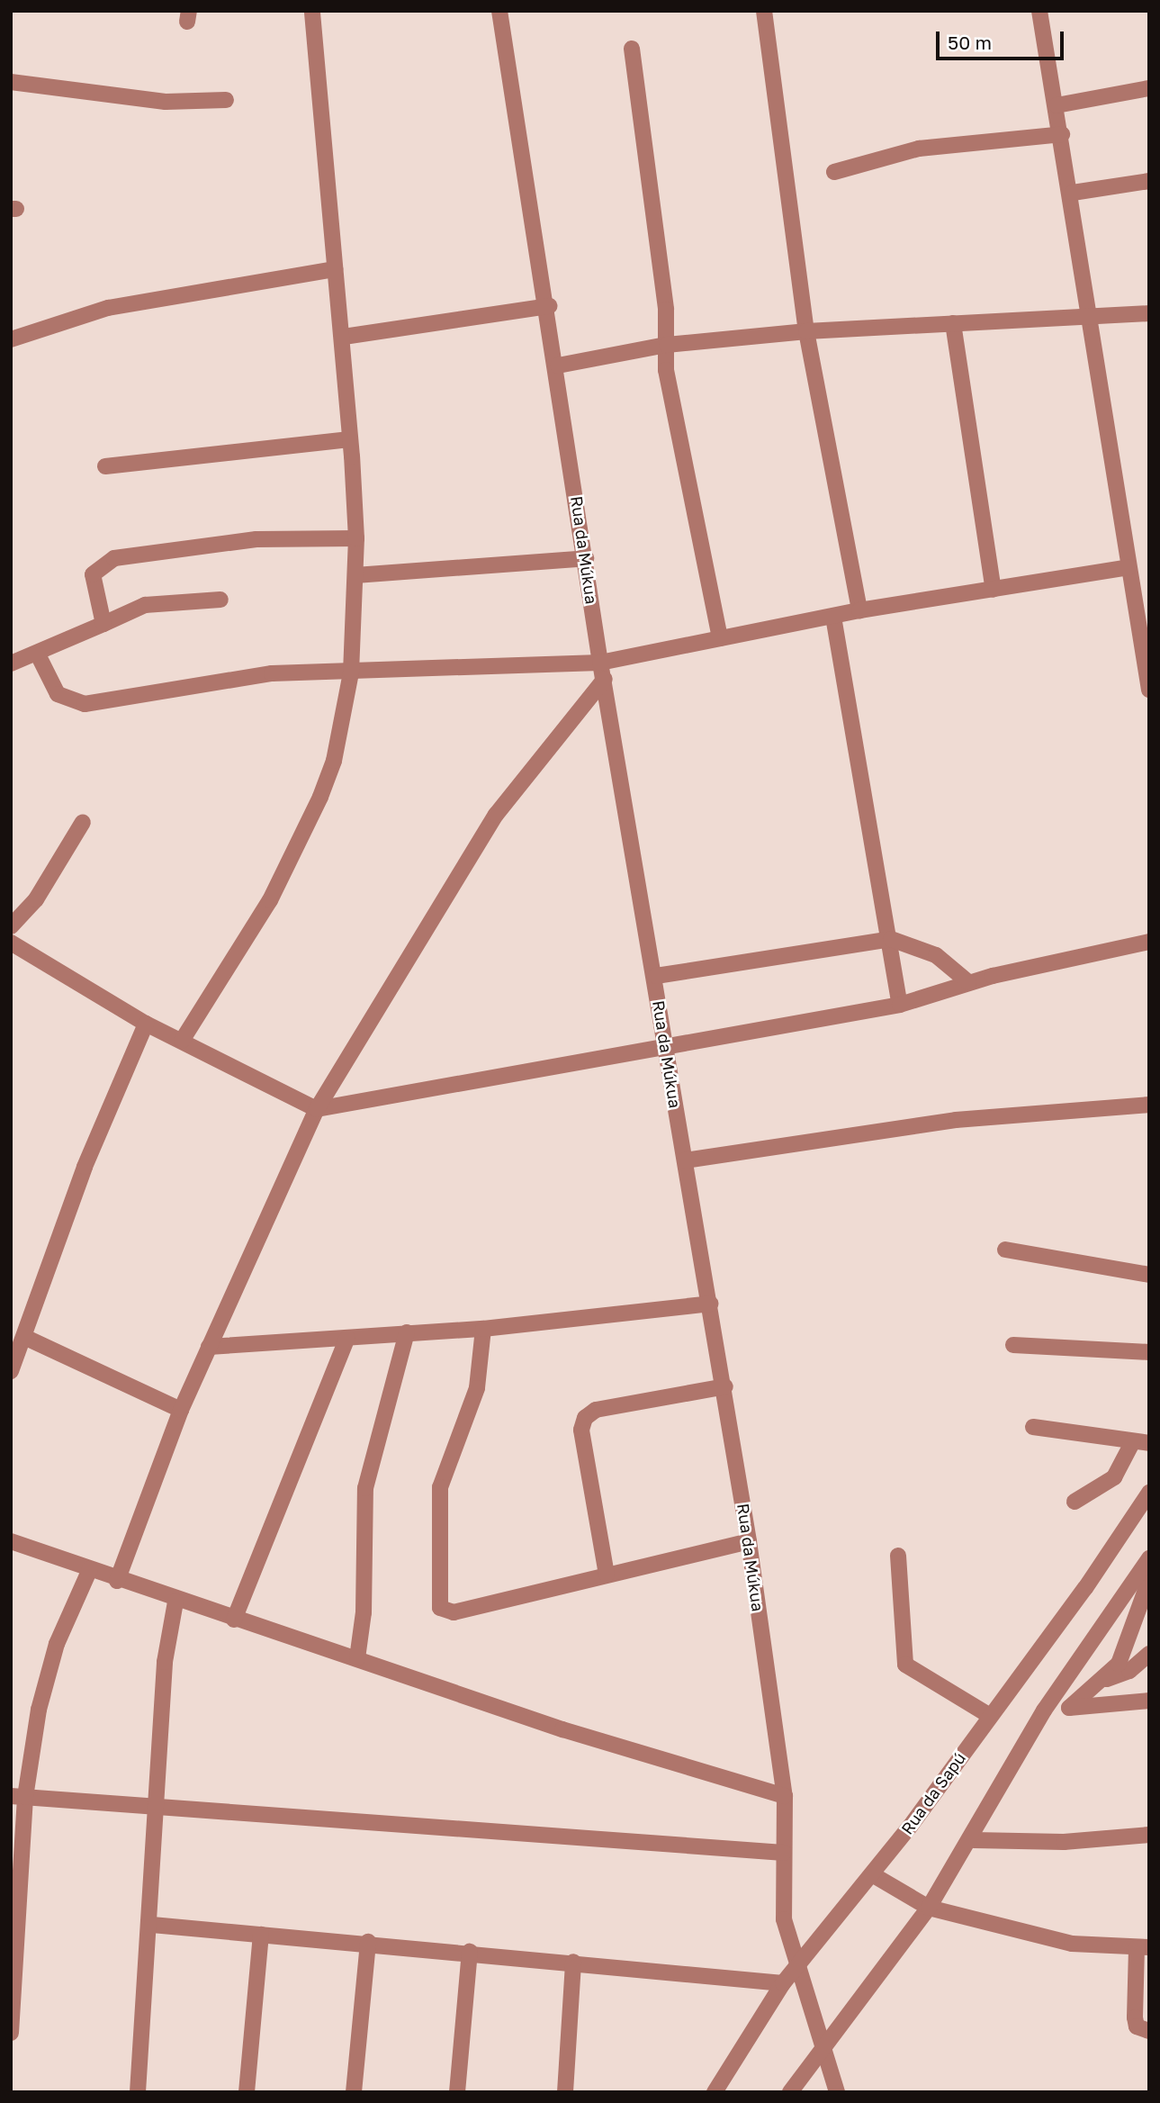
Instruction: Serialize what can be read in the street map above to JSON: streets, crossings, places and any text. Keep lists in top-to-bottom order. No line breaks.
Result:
{"streets":{"street":["Rua da Múkua","Rua da Sapú"]},"crossings":[["Rua da Múkua","Rua da Sapú"]],"scale_bar":"50 m"}
